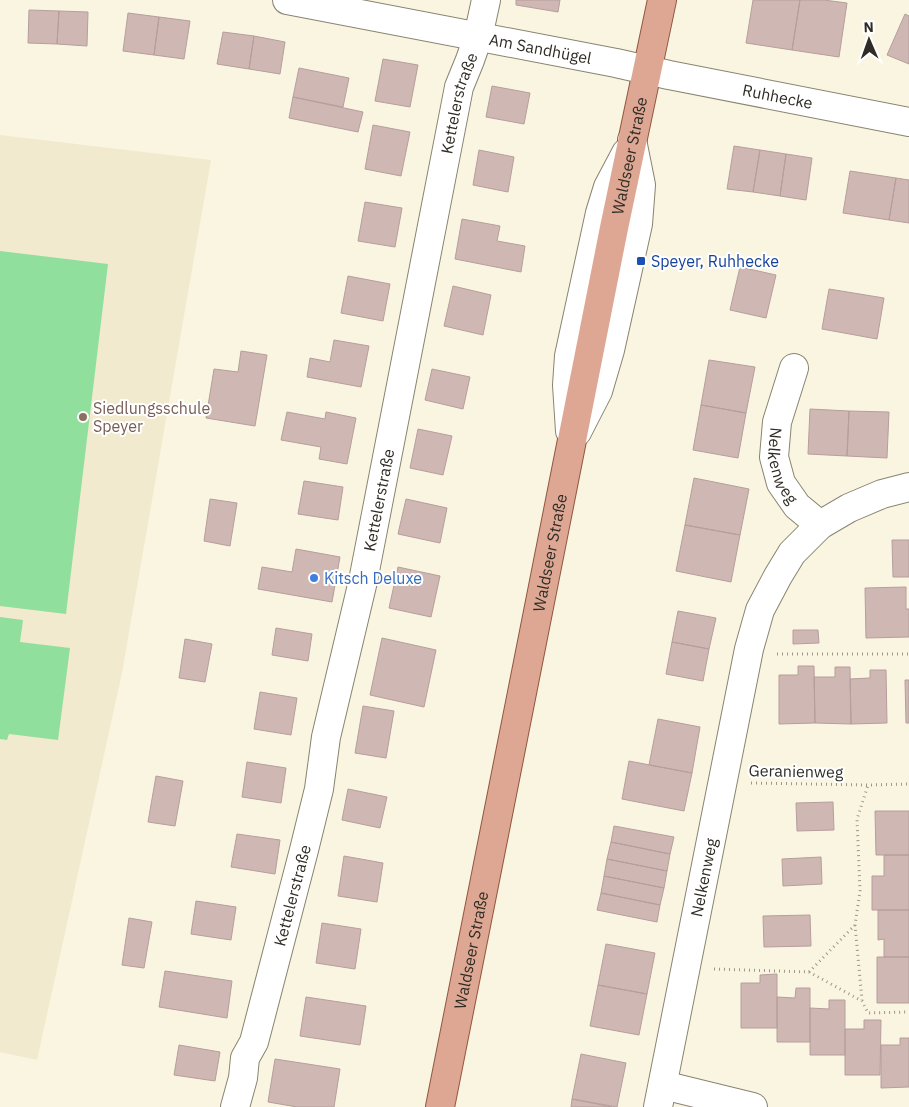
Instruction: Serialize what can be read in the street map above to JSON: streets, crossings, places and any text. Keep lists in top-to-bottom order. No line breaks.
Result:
{"streets":{"main road":["Waldseer Straße"],"street":["Am Sandhügel","Ruhhecke","Kettelerstraße","Nelkenweg"],"path":["Geranienweg"]},"crossings":[["Am Sandhügel","Ruhhecke"],["Am Sandhügel","Kettelerstraße"],["Am Sandhügel","Waldseer Straße"],["Ruhhecke","Waldseer Straße"],["Nelkenweg","Geranienweg"]],"places":{"transit":["Speyer, Ruhhecke"],"other":["Siedlungsschule Speyer","Kitsch Deluxe"]},"north":"top"}
